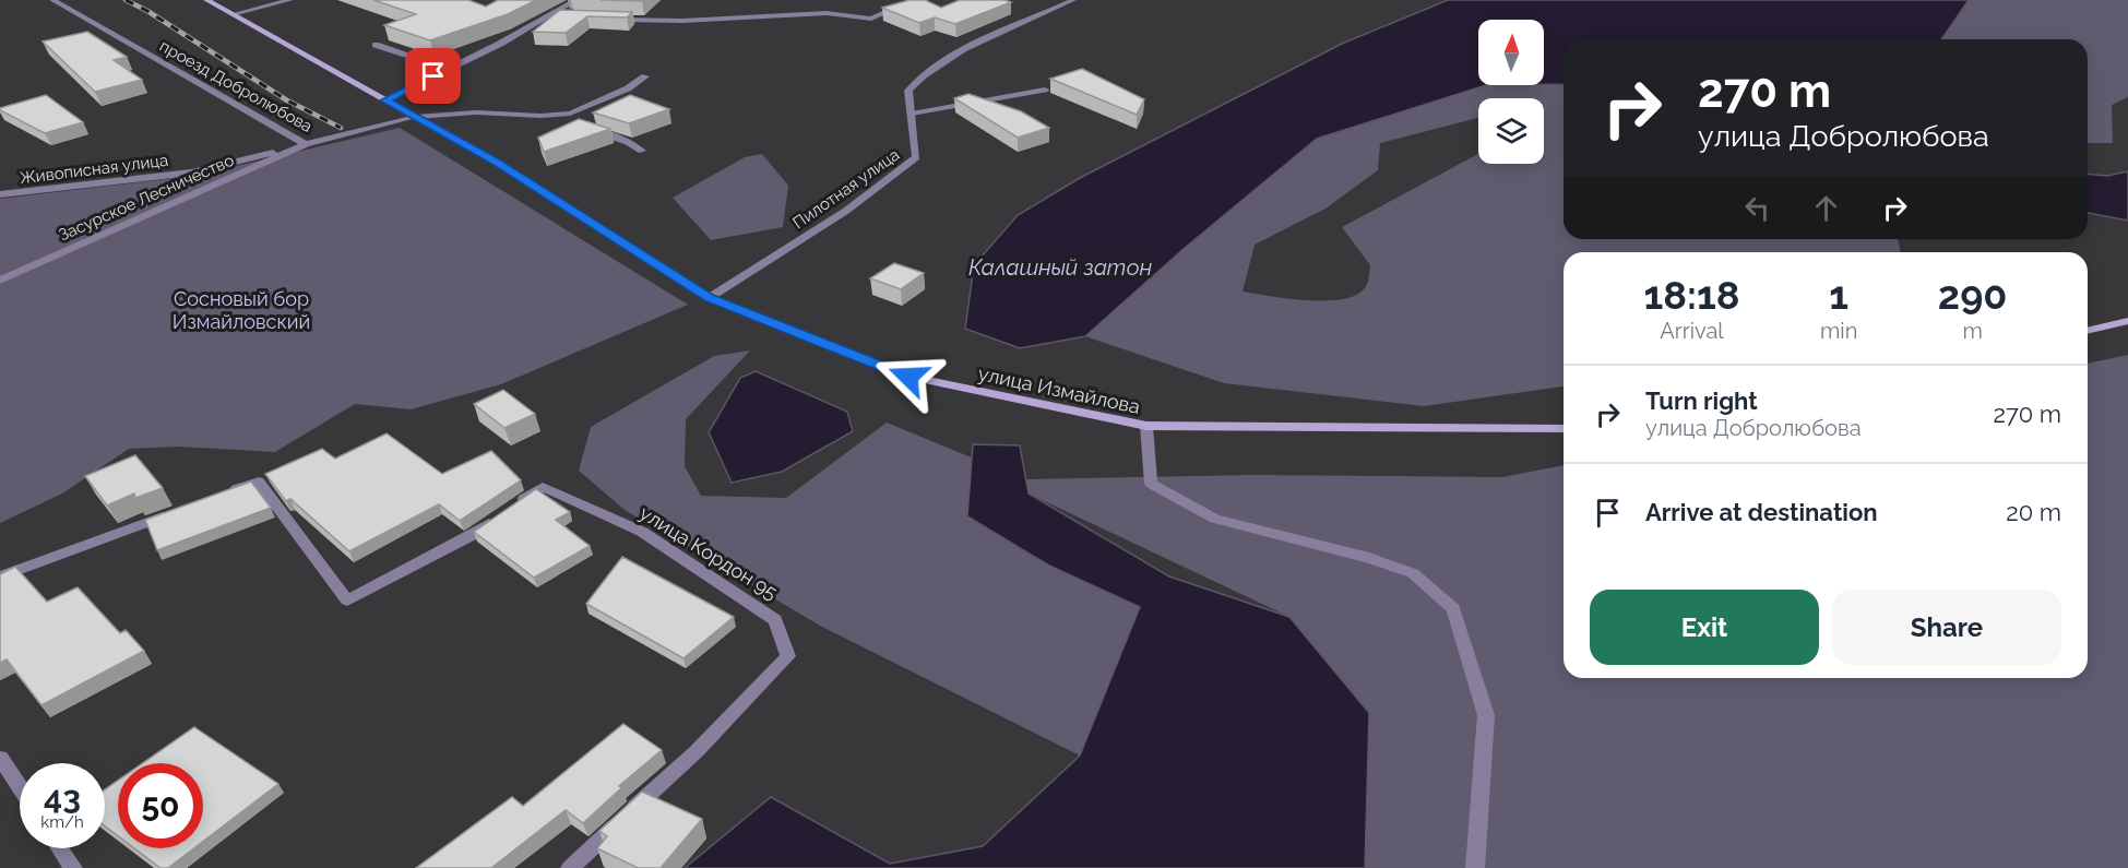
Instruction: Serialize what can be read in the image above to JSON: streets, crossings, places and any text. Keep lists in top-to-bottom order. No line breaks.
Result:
{"streets":{"main road":["улица Измайлова"],"street":["проезд Добролюбова","Живописная улица","Пилотная улица","Засурское Лесничество","улица Кордон 95"]},"crossings":[["проезд Добролюбова","Живописная улица"],["проезд Добролюбова","Засурское Лесничество"],["проезд Добролюбова","улица Измайлова"],["Живописная улица","Засурское Лесничество"],["Пилотная улица","улица Измайлова"]],"water":["Калашный затон"],"parks":["Сосновый бор Измайловский"],"north":"top","page":{"turn":["270 m","улица Добролюбова"],"eta":["18:18","Arrival","1","min","290","m"],"list":[{"name":"Turn right","note":"улица Добролюбова","value":"270 m"},{"name":"Arrive at destination","value":"20 m"}],"buttons":["Exit","Share"],"speed":"43 km/h","limit":"50"}}
